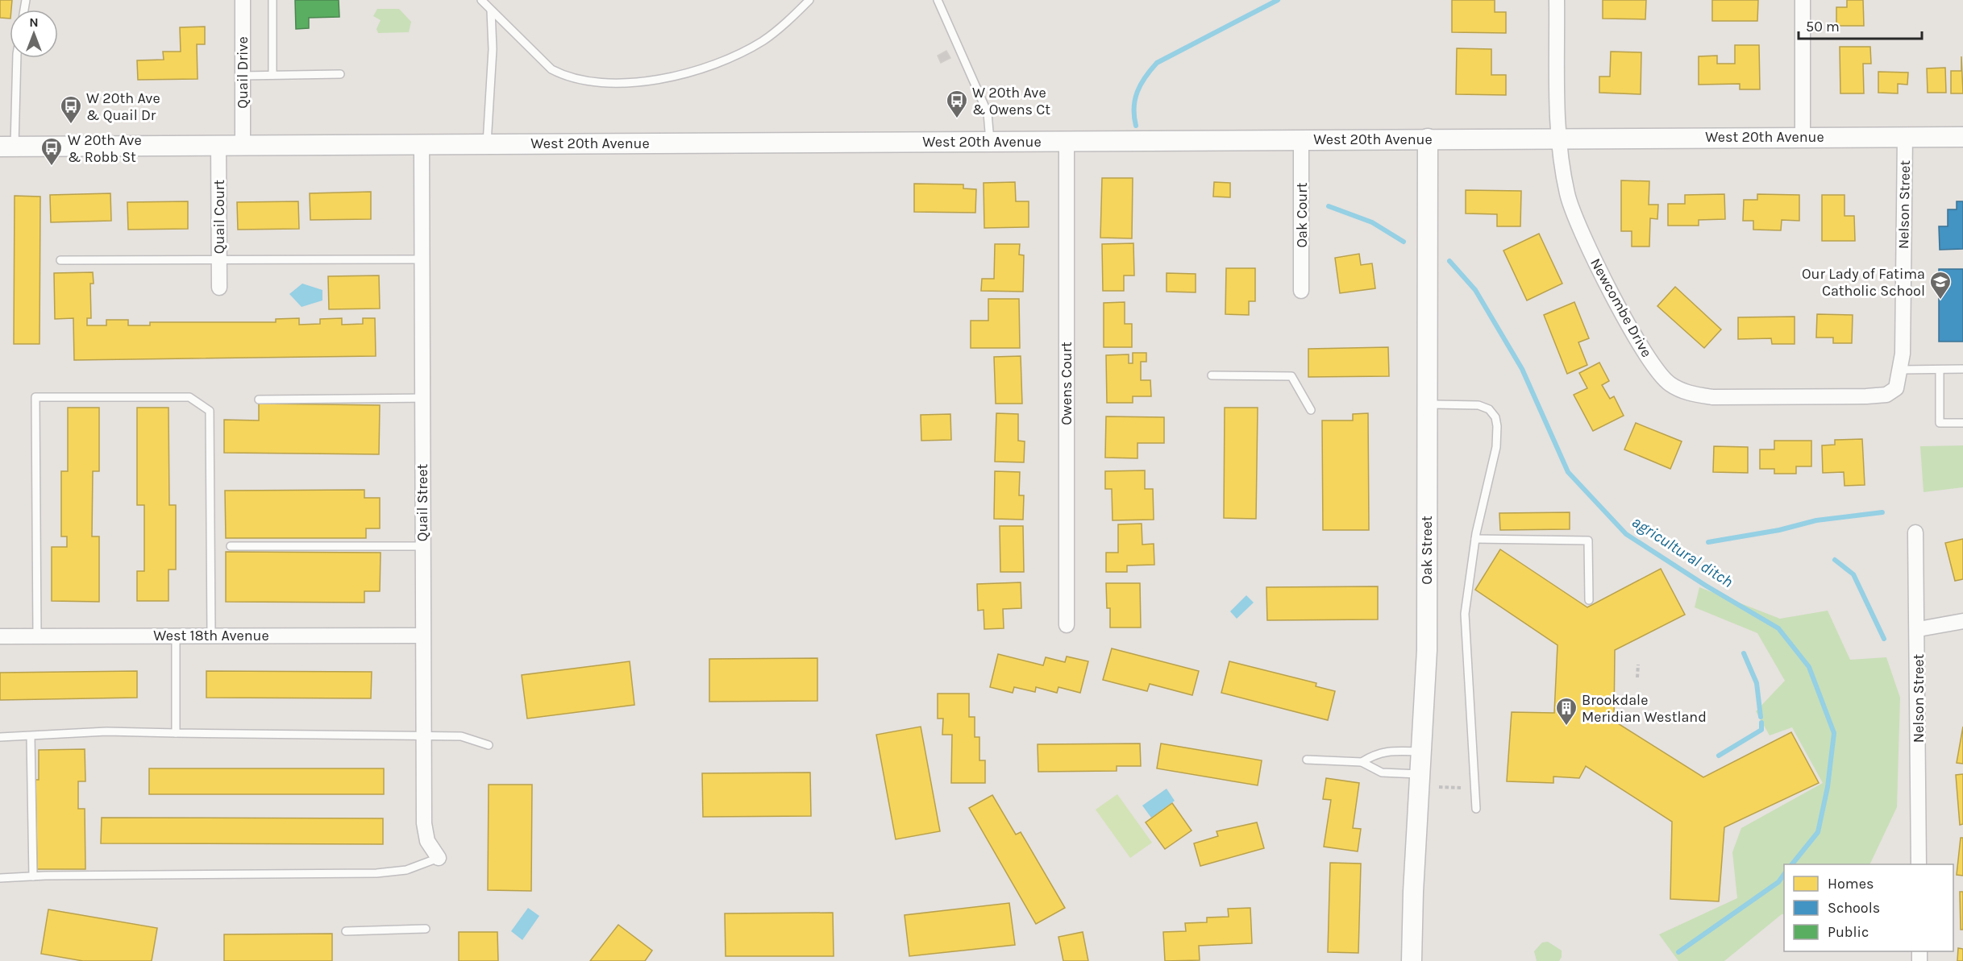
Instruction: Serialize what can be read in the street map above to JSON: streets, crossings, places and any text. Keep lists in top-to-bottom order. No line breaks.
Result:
{"streets":{"street":["Quail Drive","West 20th Avenue","Nelson Street","Oak Court","Quail Court","Newcombe Drive","Owens Court","Quail Street","Oak Street","West 18th Avenue"]},"crossings":[["Quail Drive","West 20th Avenue"],["West 20th Avenue","Nelson Street"],["West 20th Avenue","Oak Court"],["West 20th Avenue","Quail Court"],["West 20th Avenue","Newcombe Drive"],["West 20th Avenue","Owens Court"],["West 20th Avenue","Quail Street"],["West 20th Avenue","Oak Street"],["Nelson Street","Newcombe Drive"],["Quail Street","West 18th Avenue"]],"water":["agricultural ditch"],"places":{"bus stop":["W 20th Ave & Owens Ct","W 20th Ave & Quail Dr","W 20th Ave & Robb St"],"school or university":["Our Lady of Fatima Catholic School"],"building":["Brookdale Meridian Westland"]},"legend":["Homes","Schools","Public"],"scale_bar":"50 m","north":"top"}
